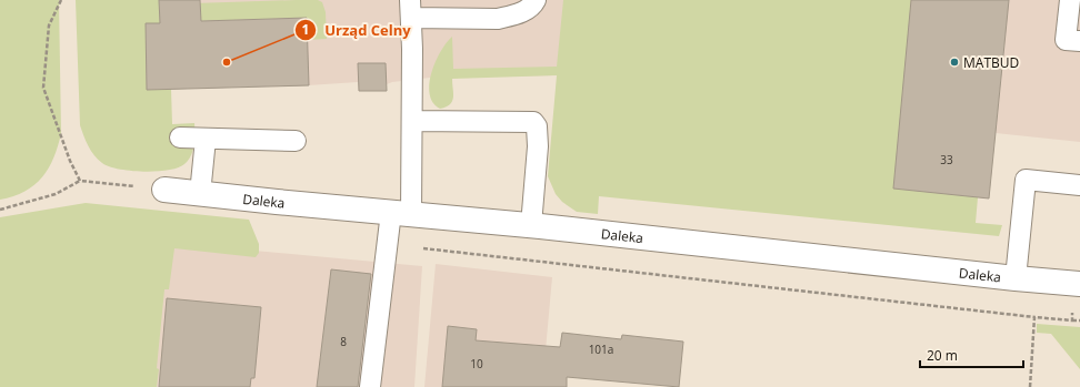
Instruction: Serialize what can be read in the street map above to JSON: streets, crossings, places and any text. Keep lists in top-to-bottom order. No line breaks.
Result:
{"streets":{"street":["Daleka"]},"places":["Urząd Celny","MATBUD"],"house_numbers":["33","8","101a","10"],"scale_bar":"20 m"}
